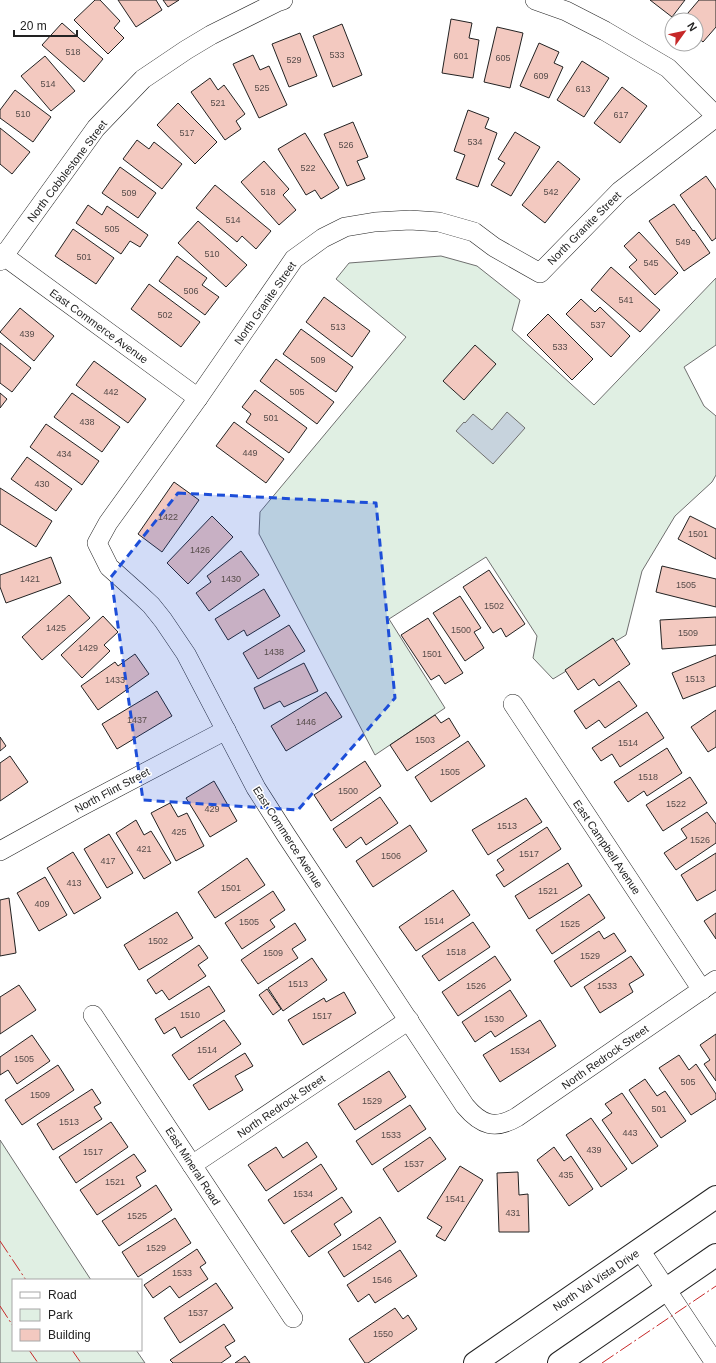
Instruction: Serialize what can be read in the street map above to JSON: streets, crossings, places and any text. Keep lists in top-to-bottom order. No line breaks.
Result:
{"streets":{"main road":["North Val Vista Drive"],"street":["North Cobblestone Street","North Granite Street","East Commerce Avenue","North Flint Street","East Campbell Avenue","North Redrock Street","East Mineral Road"]},"crossings":[["North Cobblestone Street","East Commerce Avenue"],["North Granite Street","East Commerce Avenue"],["East Commerce Avenue","North Flint Street"],["East Commerce Avenue","North Redrock Street"],["East Campbell Avenue","North Redrock Street"],["North Redrock Street","East Mineral Road"]],"house_numbers":["518","533","601","605","529","609","514","525","613","521","510","617","517","534","526","522","518","542","509","514","505","549","510","501","545","506","541","502","537","513","439","533","509","442","505","501","438","449","434","430","1422","1501","1426","1421","1430","1505","1502","1425","1500","1509","1429","1438","1501","1513","1433","1437","1446","1503","1514","1505","1518","1500","1522","429","1513","425","1526","421","1517","1506","417","413","1501","1521","409","1514","1505","1525","1502","1518","1509","1529","1513","1526","1533","1510","1517","1530","1514","1534","1505","505","1509","1529","501","1513","443","1533","439","1517","1537","435","1521","1534","1541","431","1525","1542","1529","1533","1546","1537","1550"],"legend":["Road","Park","Building"],"scale_bar":"20 m","north":"top right"}
